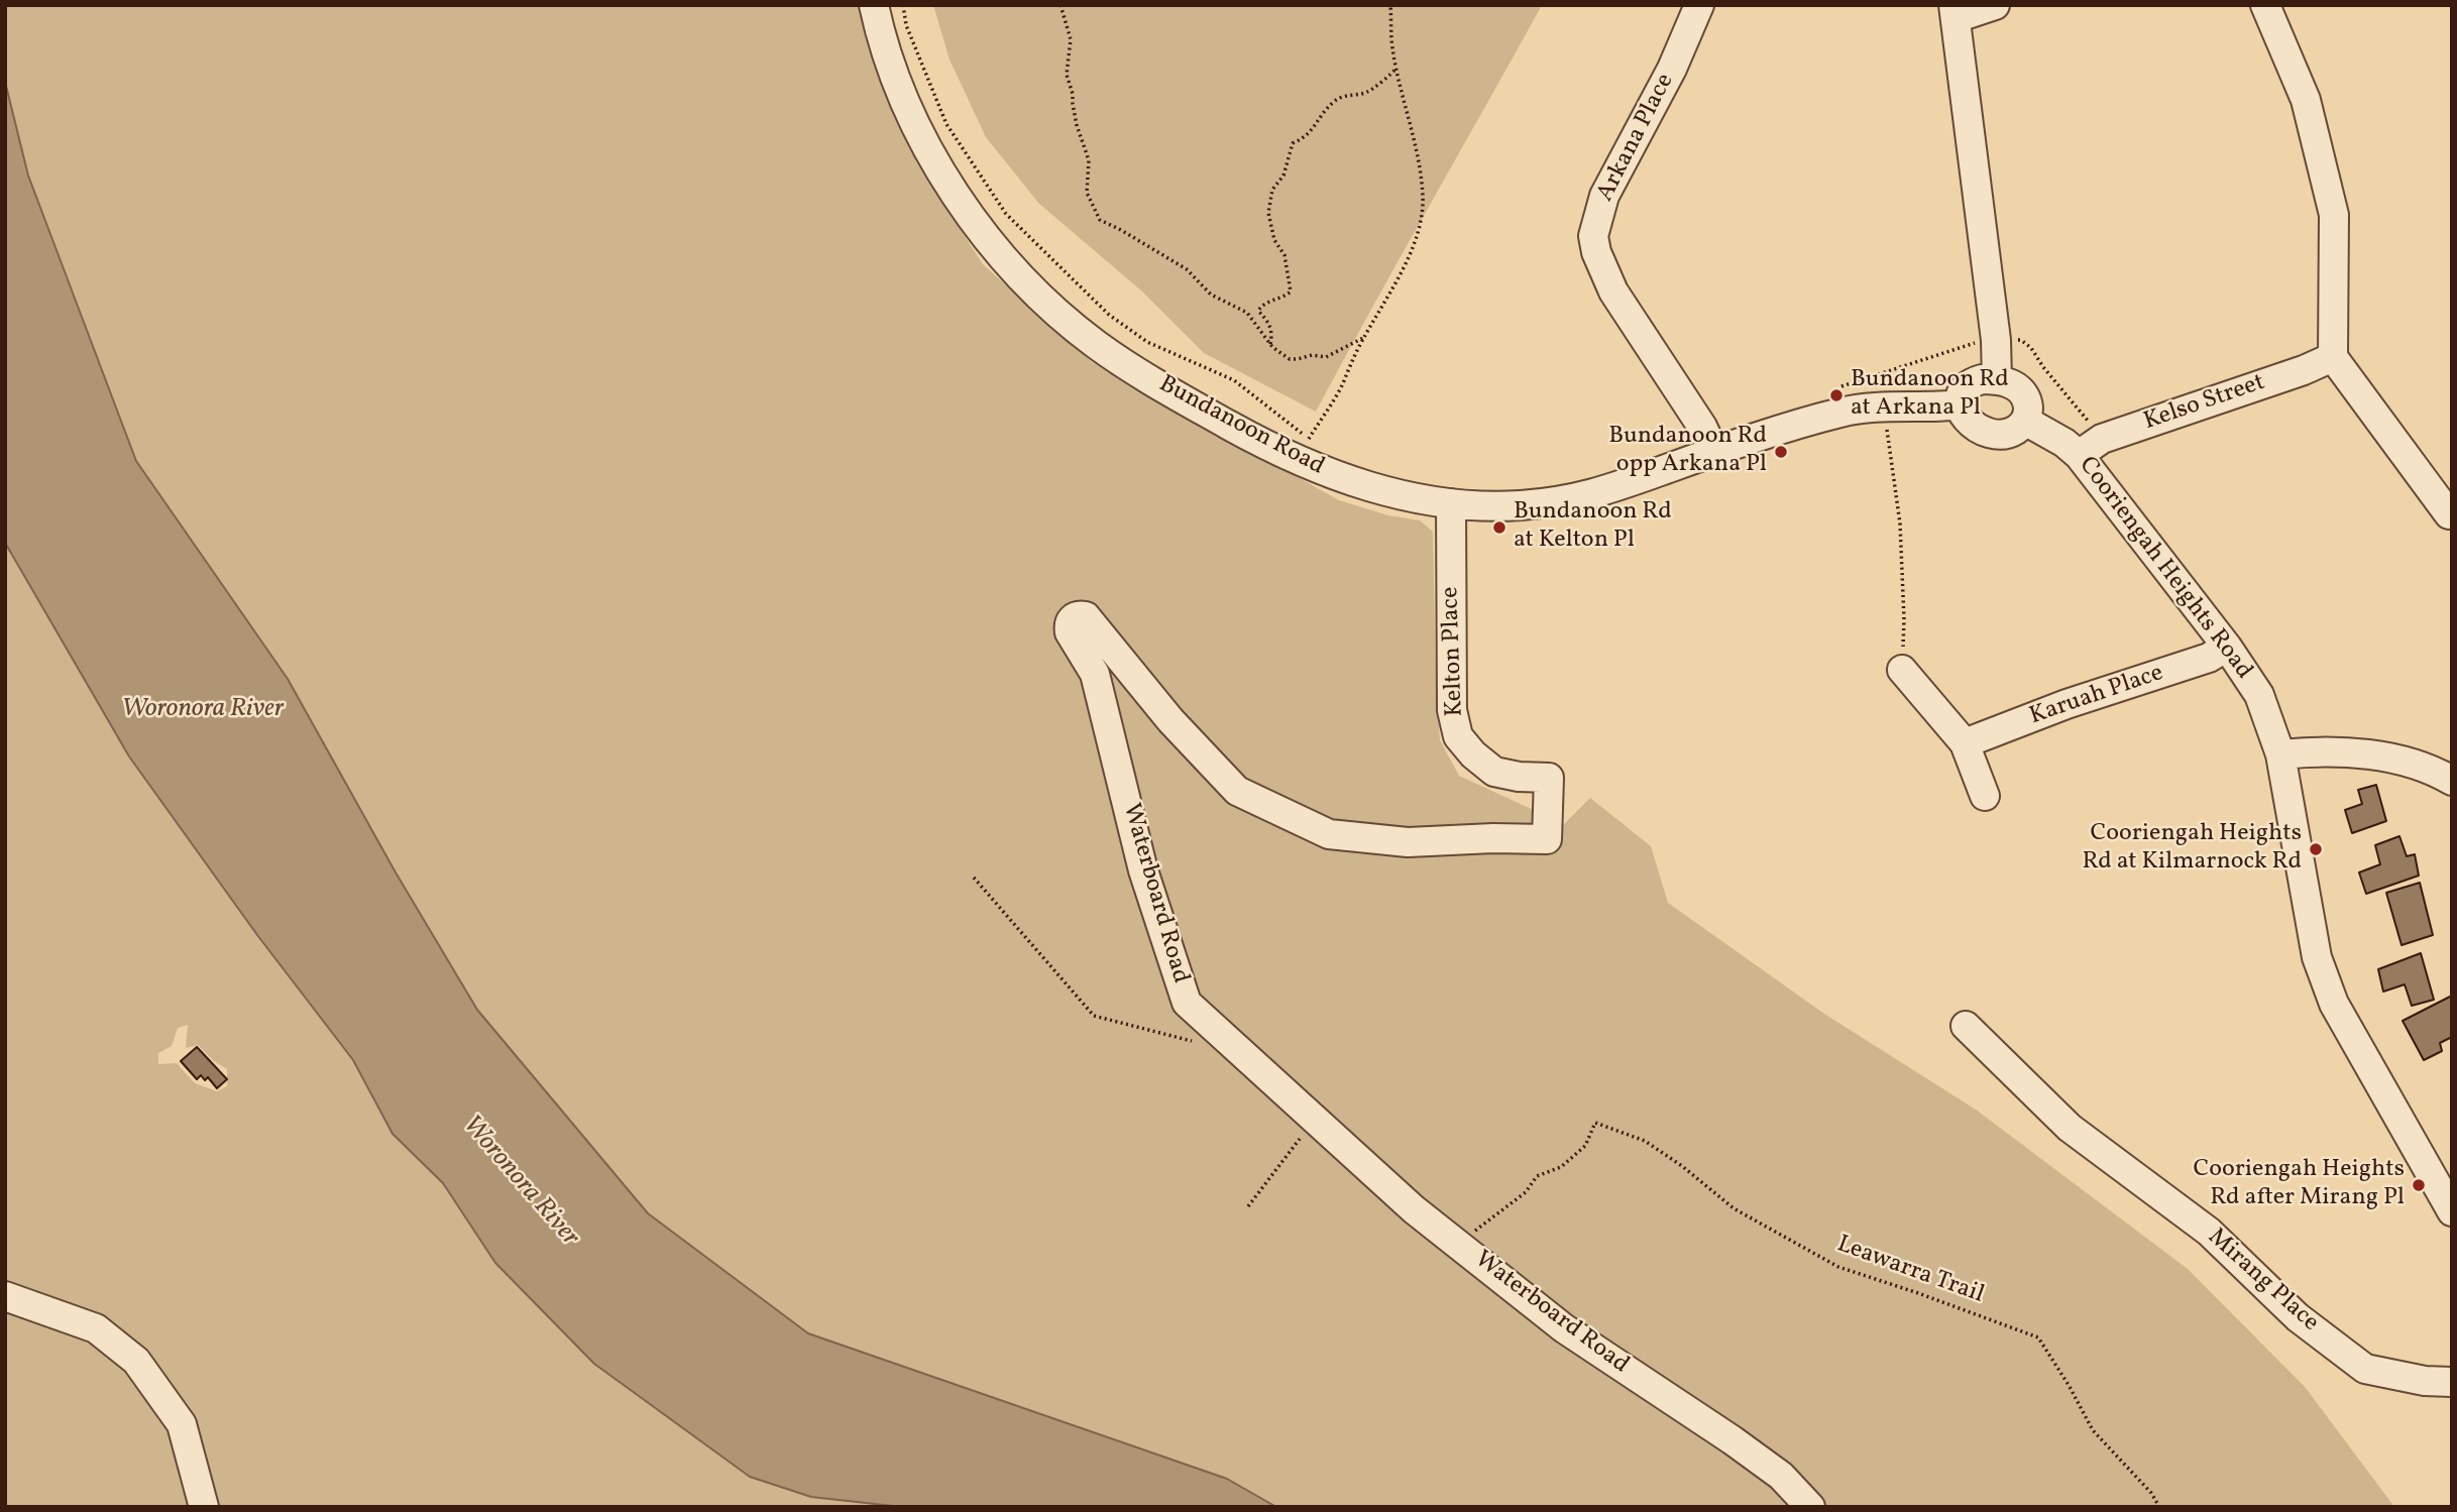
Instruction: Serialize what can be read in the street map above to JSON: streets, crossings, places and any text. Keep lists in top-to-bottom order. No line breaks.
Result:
{"streets":{"street":["Arkana Place","Kelso Street","Bundanoon Road","Cooriengah Heights Road","Kelton Place","Karuah Place","Waterboard Road","Mirang Place"],"path":["Leawarra Trail"]},"crossings":[["Arkana Place","Bundanoon Road"],["Kelso Street","Cooriengah Heights Road"],["Bundanoon Road","Cooriengah Heights Road"],["Bundanoon Road","Kelton Place"],["Cooriengah Heights Road","Karuah Place"],["Kelton Place","Waterboard Road"],["Waterboard Road","Leawarra Trail"]],"water":["Woronora River"],"places":["Bundanoon Rd at Arkana Pl","Bundanoon Rd opp Arkana Pl","Bundanoon Rd at Kelton Pl","Cooriengah Heights Rd at Kilmarnock Rd","Cooriengah Heights Rd after Mirang Pl"]}
